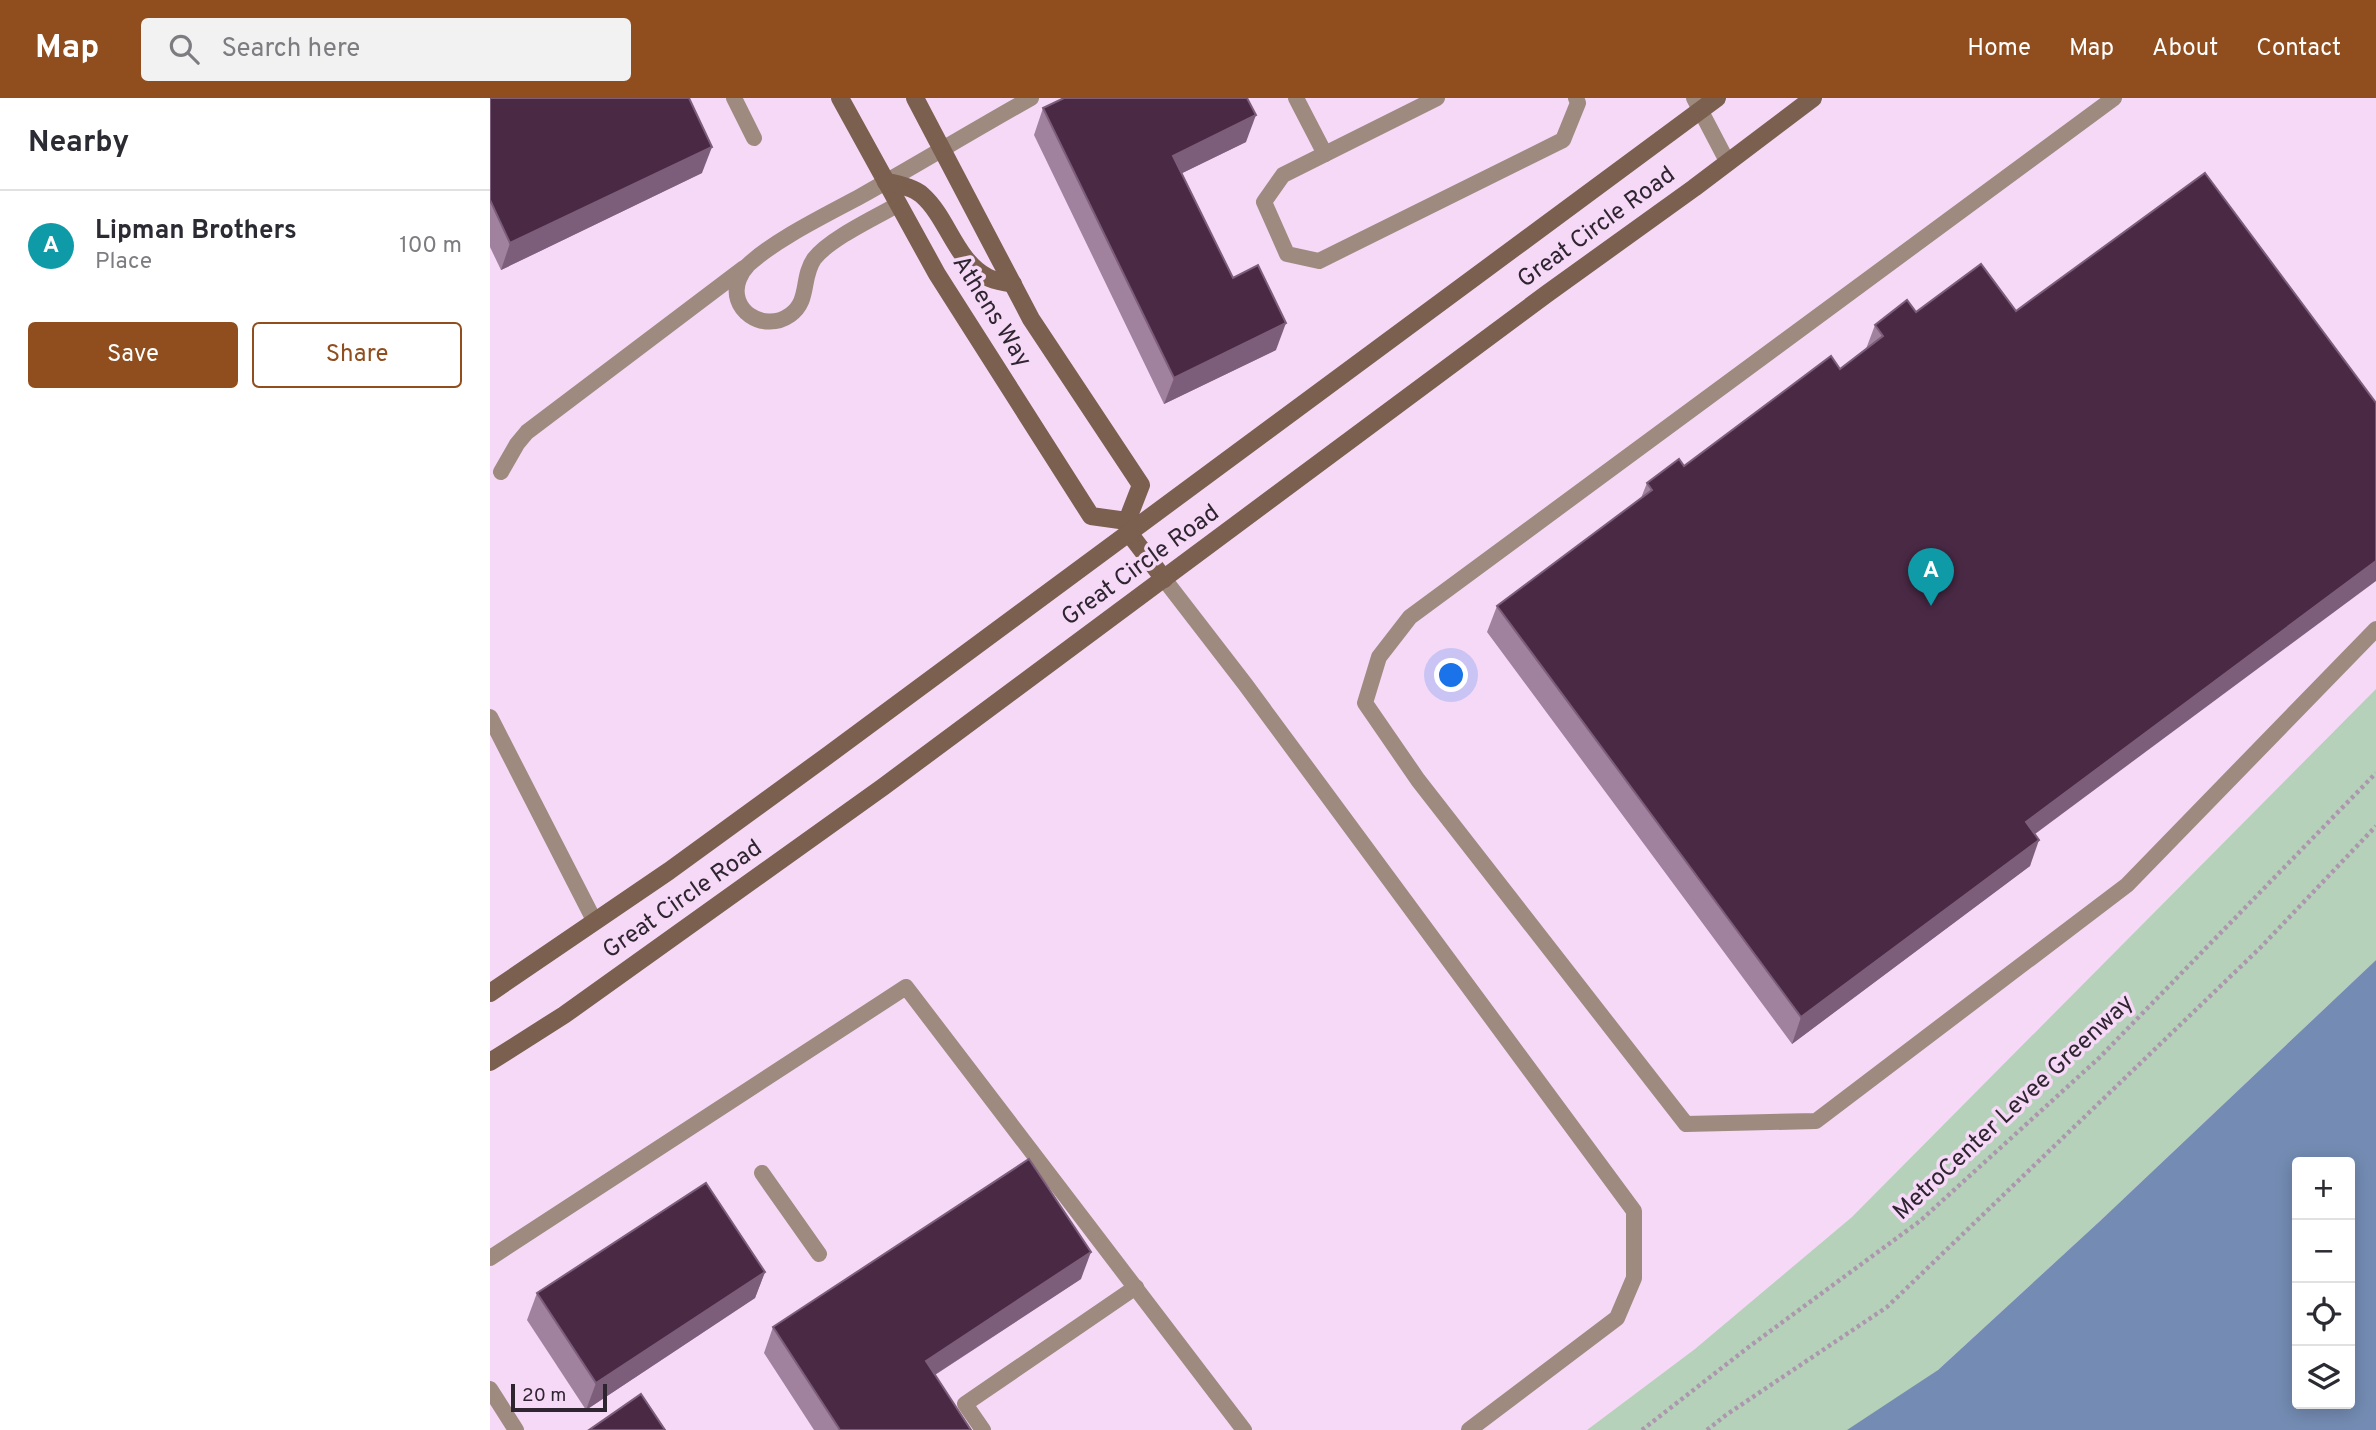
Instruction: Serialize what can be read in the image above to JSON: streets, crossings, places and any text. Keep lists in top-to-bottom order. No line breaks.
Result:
{"streets":{"street":["Great Circle Road","Athens Way"],"path":["MetroCenter Levee Greenway"]},"crossings":[["Great Circle Road","Athens Way"]],"scale_bar":"20 m","page":{"header":"Map","search":"Search here","nav":["Home","Map","About","Contact"],"heading":"Nearby","list":[{"mark":"A","name":"Lipman Brothers","note":"Place","value":"100 m"}],"buttons":["Save","Share"],"pins":"A","map_buttons":["+","−"],"scale":"20 m"}}
